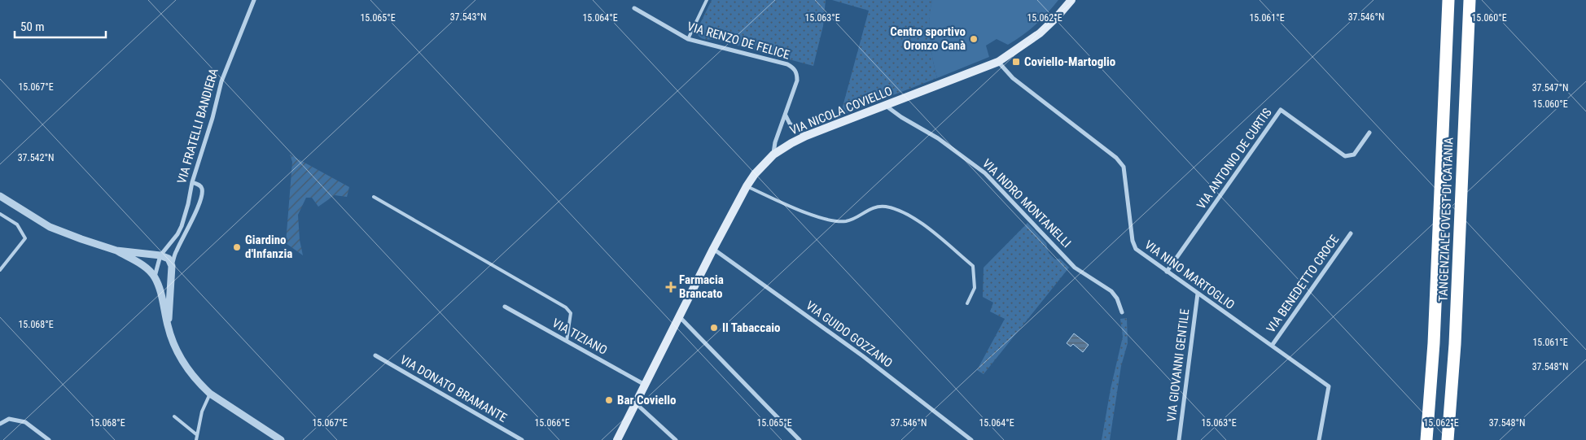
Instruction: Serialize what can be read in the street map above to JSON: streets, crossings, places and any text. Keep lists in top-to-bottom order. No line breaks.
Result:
{"streets":{"highway":["TANGENZIALE OVEST DI CATANIA"],"main road":["VIA NICOLA COVIELLO"],"street":["VIA RENZO DE FELICE","VIA FRATELLI BANDIERA","VIA ANTONIO DE CURTIS","VIA INDRO MONTANELLI","VIA NINO MARTOGLIO","VIA BENEDETTO CROCE","VIA GUIDO GOZZANO","VIA TIZIANO","VIA GIOVANNI GENTILE","VIA DONATO BRAMANTE"]},"crossings":[["VIA NICOLA COVIELLO","VIA INDRO MONTANELLI"],["VIA NICOLA COVIELLO","VIA NINO MARTOGLIO"],["VIA NICOLA COVIELLO","VIA GUIDO GOZZANO"],["VIA NICOLA COVIELLO","VIA TIZIANO"],["VIA ANTONIO DE CURTIS","VIA NINO MARTOGLIO"],["VIA NINO MARTOGLIO","VIA BENEDETTO CROCE"],["VIA NINO MARTOGLIO","VIA GIOVANNI GENTILE"]],"places":{"other":["Centro sportivo Oronzo Canà","Giardino d'Infanzia","Il Tabaccaio","Bar Coviello"],"transit":["Coviello-Martoglio"],"health":["Farmacia Brancato"]},"scale_bar":"50 m","coordinates":["37.543°N","37.546°N","15.065°E","15.064°E","15.061°E","15.063°E","15.062°E","15.060°E","15.067°E","37.547°N","37.542°N","15.068°E","37.548°N","15.066°E"]}
